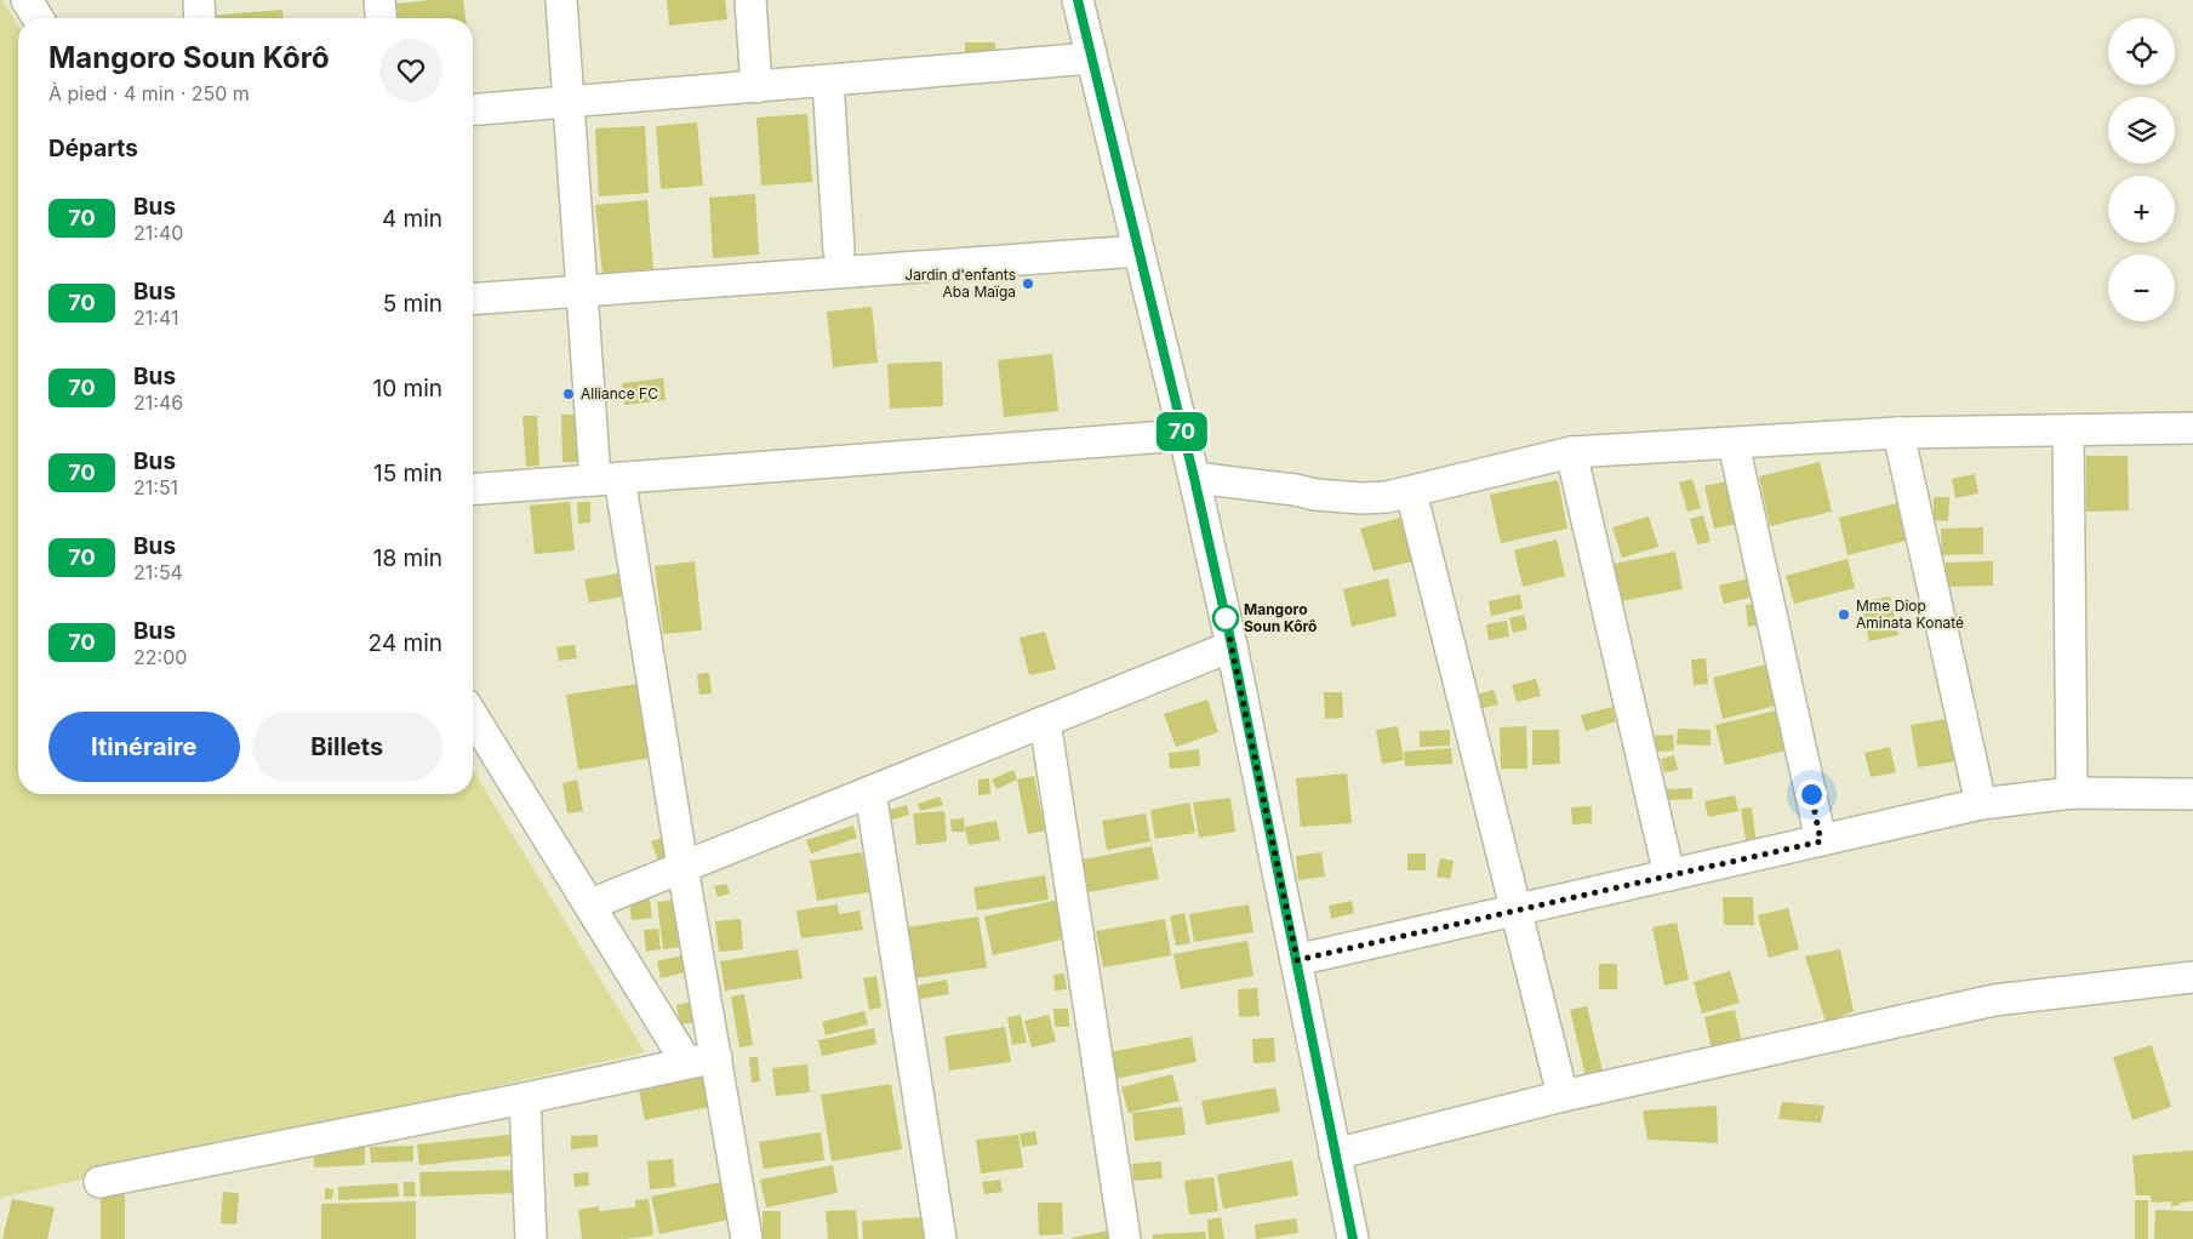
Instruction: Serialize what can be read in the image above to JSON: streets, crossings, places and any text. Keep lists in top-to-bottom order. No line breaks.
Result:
{"places":["Jardin d'enfants Aba Maïga","Alliance FC","Mme Diop Aminata Konaté","Mangoro Soun Kôrô"],"lines":["bus line 70"],"page":{"on_map":"70","map_buttons":["+","−"],"heading":[["Mangoro Soun Kôrô","À pied · 4 min · 250 m"],"Départs"],"list":[{"mark":"70","name":"Bus","note":"21:40","value":"4 min"},{"mark":"70","name":"Bus","note":"21:41","value":"5 min"},{"mark":"70","name":"Bus","note":"21:46","value":"10 min"},{"mark":"70","name":"Bus","note":"21:51","value":"15 min"},{"mark":"70","name":"Bus","note":"21:54","value":"18 min"},{"mark":"70","name":"Bus","note":"22:00","value":"24 min"}],"buttons":["Itinéraire","Billets"]}}
